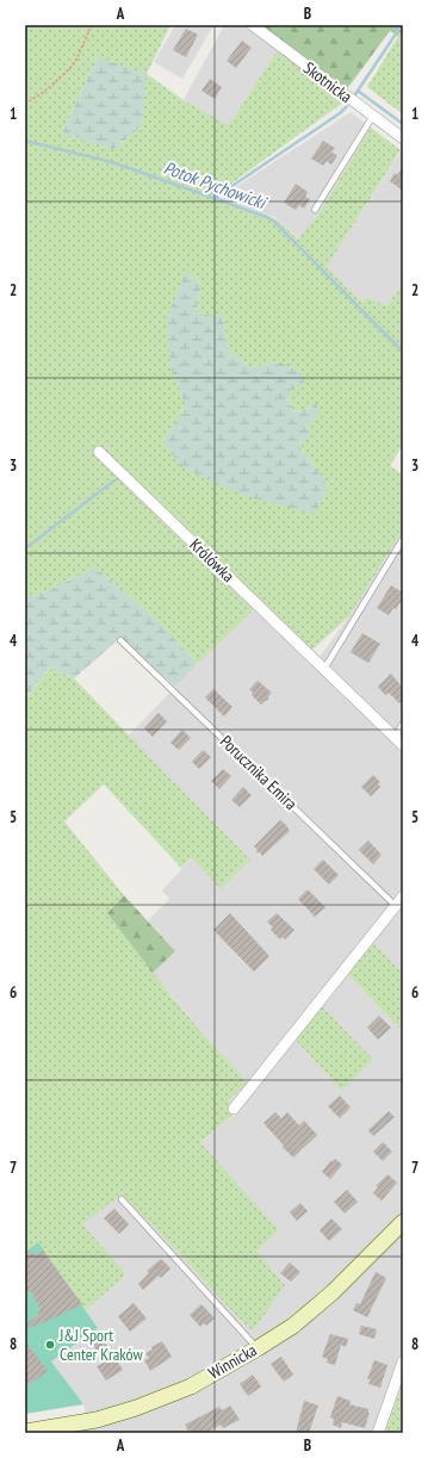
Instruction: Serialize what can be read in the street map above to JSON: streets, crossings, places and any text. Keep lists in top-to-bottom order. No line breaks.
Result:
{"streets":{"street":["Skotnicka","Królówka","Porucznika Emira","Winnicka"]},"water":["Potok Pychowicki"],"places":["J&J Sport Center Kraków"],"grid":{"columns":["A","B"],"rows":["1","2","3","4","5","6","7","8"]}}
